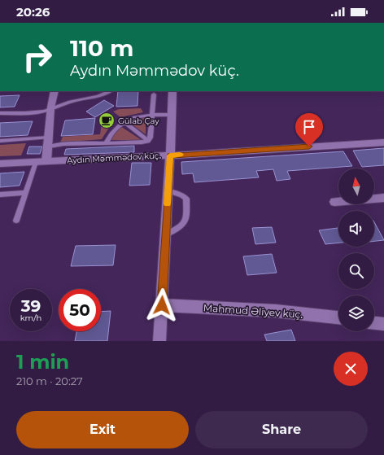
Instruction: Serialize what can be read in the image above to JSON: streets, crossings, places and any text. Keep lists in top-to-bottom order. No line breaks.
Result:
{"streets":{"street":["Aydın Məmmədov küç.","Mahmud Əliyev küç."]},"places":{"cafe":["Gülab Çay"]},"north":"top","page":{"status":"20:26","turn":["110 m","Aydın Məmmədov küç."],"speed":"39 km/h","limit":"50","heading":["1 min","210 m · 20:27"],"buttons":["Exit","Share"]}}
